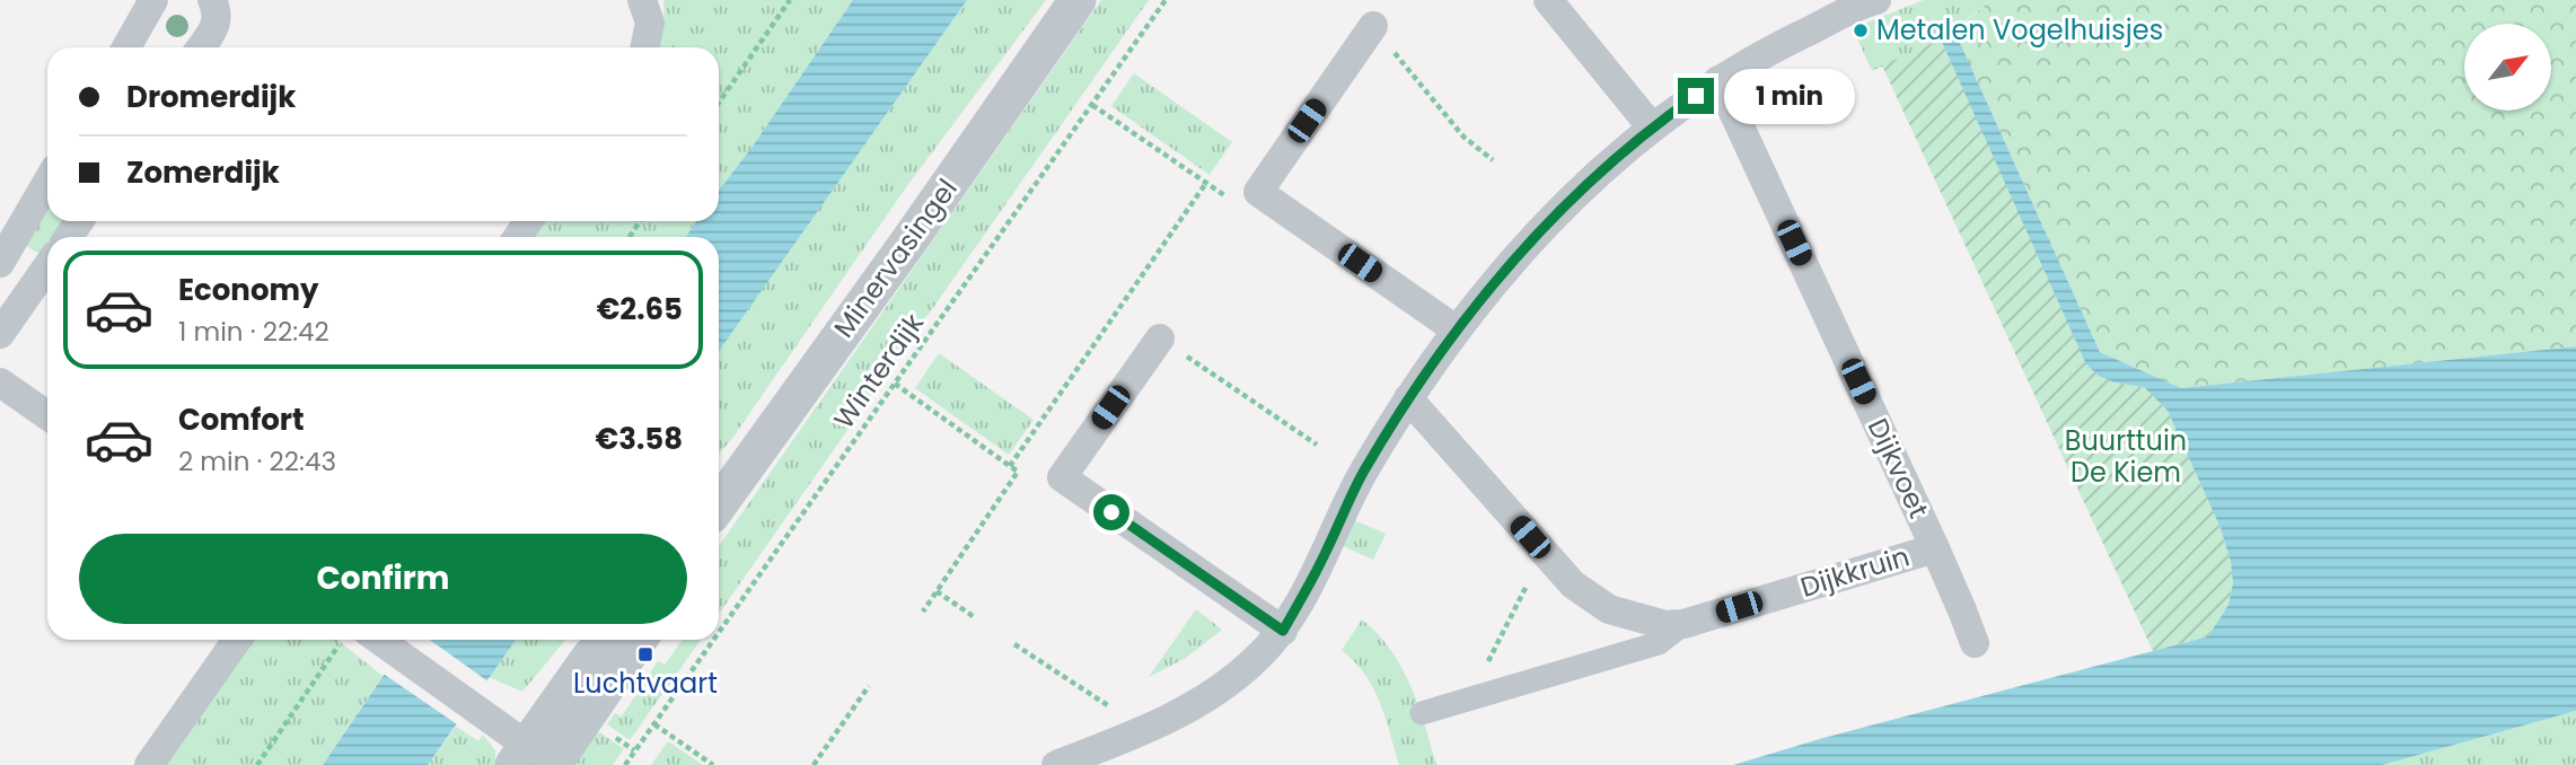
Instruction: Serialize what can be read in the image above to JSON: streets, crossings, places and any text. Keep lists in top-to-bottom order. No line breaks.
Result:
{"streets":{"street":["Minervasingel","Dijkvoet","Dijkkruin"],"path":["Winterdijk"]},"crossings":[["Dijkvoet","Dijkkruin"]],"parks":["Buurttuin De Kiem"],"places":{"other":["Metalen Vogelhuisjes"],"transit":["Luchtvaart"]},"north":"top right","page":{"banner":["Dromerdijk","Zomerdijk"],"bubble":"1 min","list":[{"name":"Economy","note":"1 min · 22:42","value":"€2.65"},{"name":"Comfort","note":"2 min · 22:43","value":"€3.58"}],"buttons":"Confirm"}}
